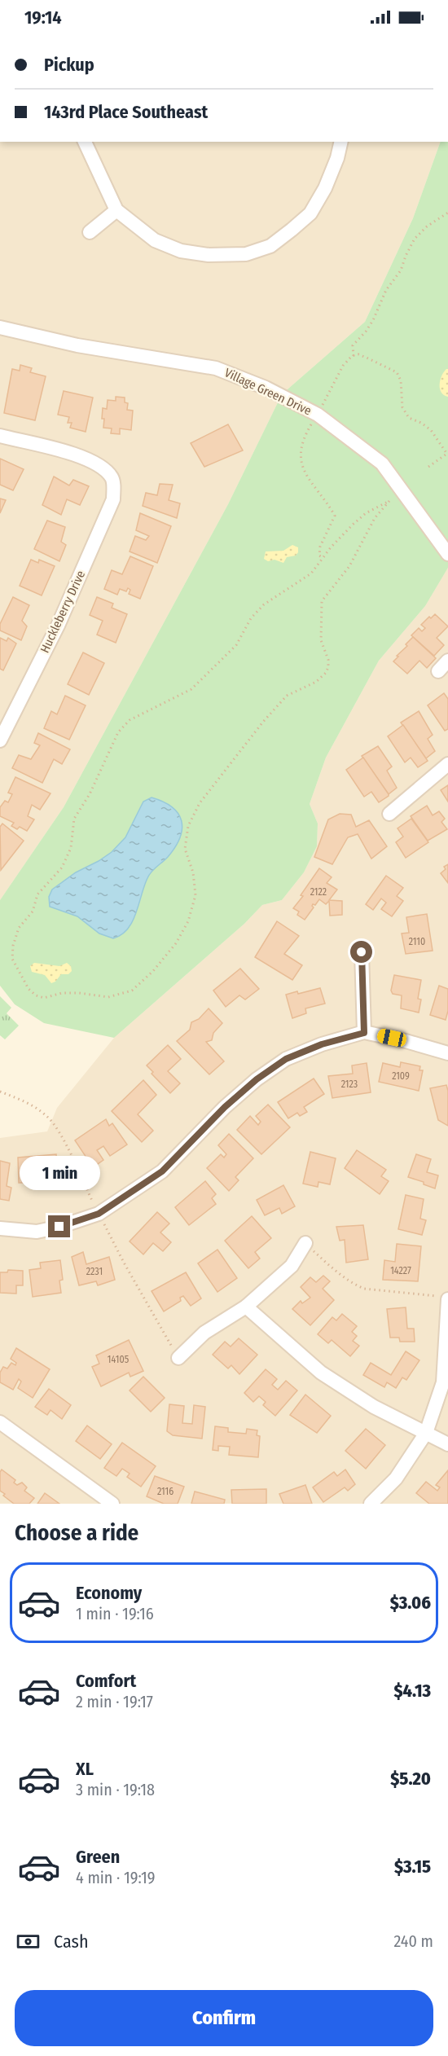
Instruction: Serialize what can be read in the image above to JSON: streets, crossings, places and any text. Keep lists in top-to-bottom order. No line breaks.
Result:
{"streets":{"street":["Village Green Drive","Huckleberry Drive"]},"house_numbers":["2122","2110","2109","2123","14227","2231","14105","2116"],"page":{"status":"19:14","banner":["Pickup","143rd Place Southeast"],"bubble":"1 min","heading":"Choose a ride","list":[{"name":"Economy","note":"1 min · 19:16","value":"$3.06"},{"name":"Comfort","note":"2 min · 19:17","value":"$4.13"},{"name":"XL","note":"3 min · 19:18","value":"$5.20"},{"name":"Green","note":"4 min · 19:19","value":"$3.15"}],"pay":["Cash","240 m"],"buttons":"Confirm"}}
